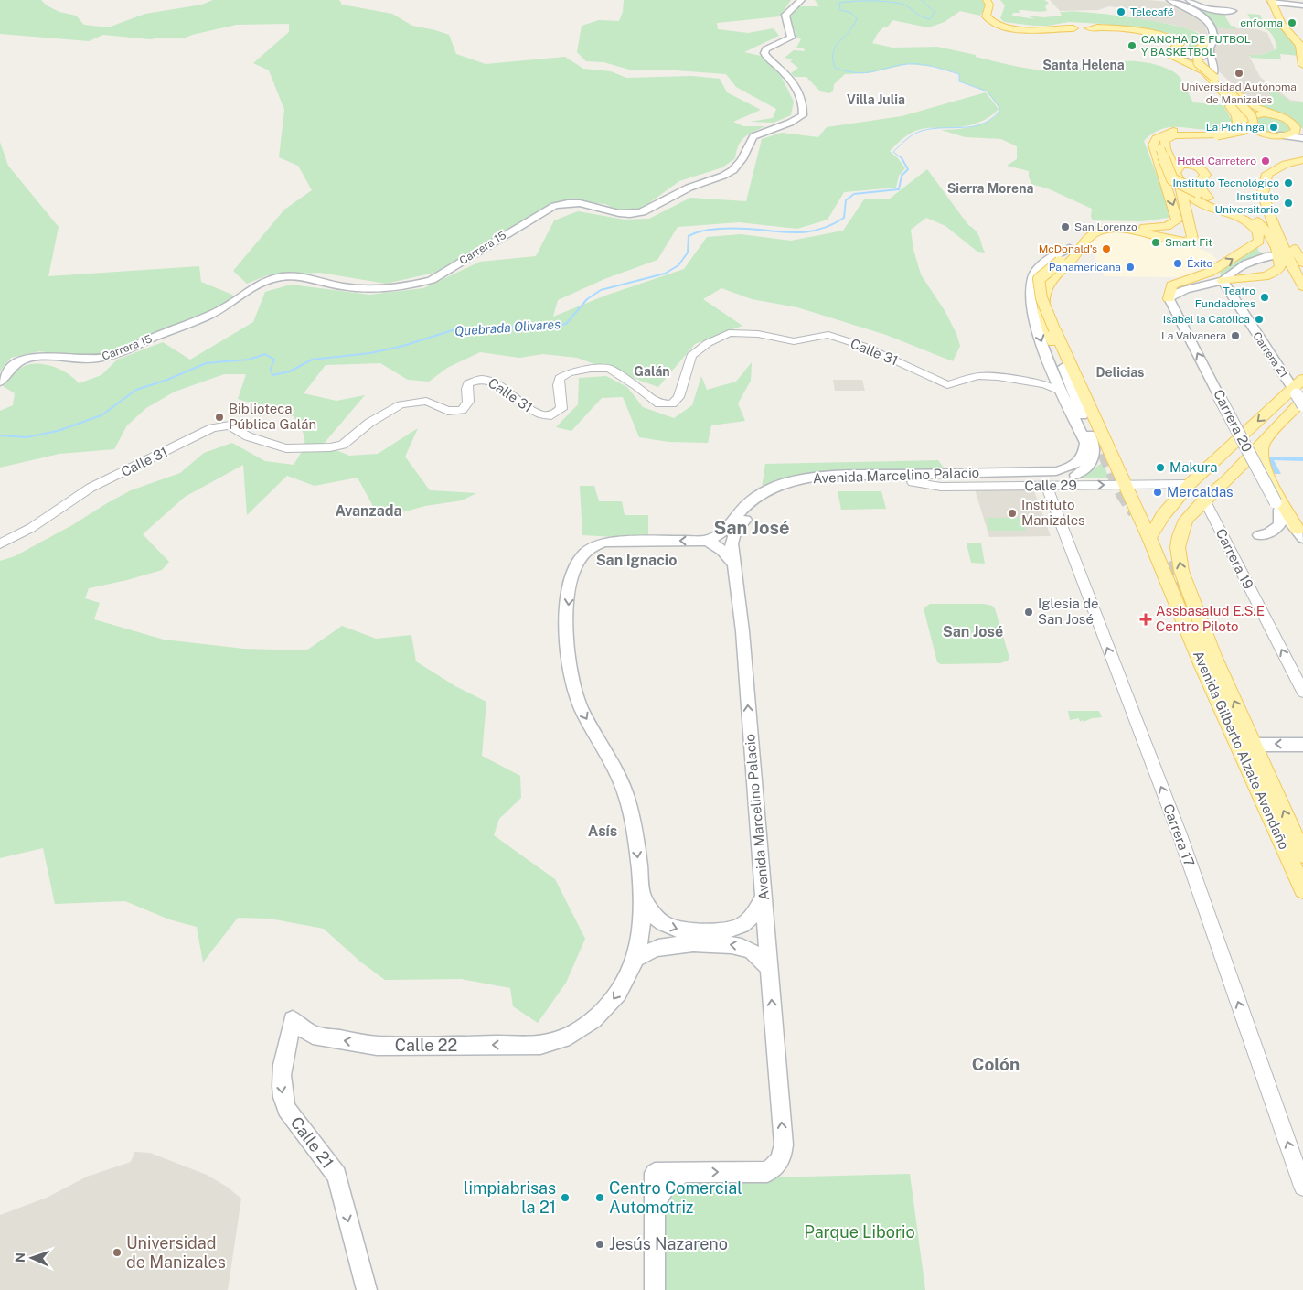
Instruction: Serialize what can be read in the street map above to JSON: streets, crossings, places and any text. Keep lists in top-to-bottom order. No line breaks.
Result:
{"streets":{"main road":["Carrera 15","Carrera 21","Carrera 20","Avenida Marcelino Palacio","Avenida Gilberto Alzate Avendaño","Calle 22","Calle 21"],"street":["Calle 31","Calle 29","Carrera 19","Carrera 17"]},"crossings":[["Calle 31","Avenida Marcelino Palacio"],["Carrera 21","Avenida Gilberto Alzate Avendaño"],["Avenida Marcelino Palacio","Calle 29"],["Avenida Marcelino Palacio","Avenida Gilberto Alzate Avendaño"],["Avenida Marcelino Palacio","Calle 22"],["Calle 29","Avenida Gilberto Alzate Avendaño"],["Calle 29","Carrera 17"],["Carrera 19","Avenida Gilberto Alzate Avendaño"],["Calle 22","Calle 21"]],"one_way":["Carrera 20","Carrera 19","Carrera 17","Calle 22","Calle 21"],"districts":["Santa Helena","Villa Julia","Sierra Morena","Galán","Delicias","Avanzada","San José","San Ignacio","San José","Asís","Colón"],"water":["Quebrada Olivares"],"parks":["Parque Liborio"],"places":{"other":["Telecafé","enforma","CANCHA DE FUTBOL Y BASKETBOL","Universidad Autónoma de Manizales","La Pichinga","Hotel Carretero","Instituto Tecnológico","Instituto Universitario","San Lorenzo","Smart Fit","McDonald's","Éxito","Panamericana","Teatro Fundadores","Isabel la Católica","La Valvanera","Biblioteca Pública Galán","Makura","Mercaldas","Instituto Manizales","Iglesia de San José","limpiabrisas la 21","Centro Comercial Automotriz","Jesús Nazareno","Universidad de Manizales"],"health":["Assbasalud E.S.E Centro Piloto"]},"north":"left"}
